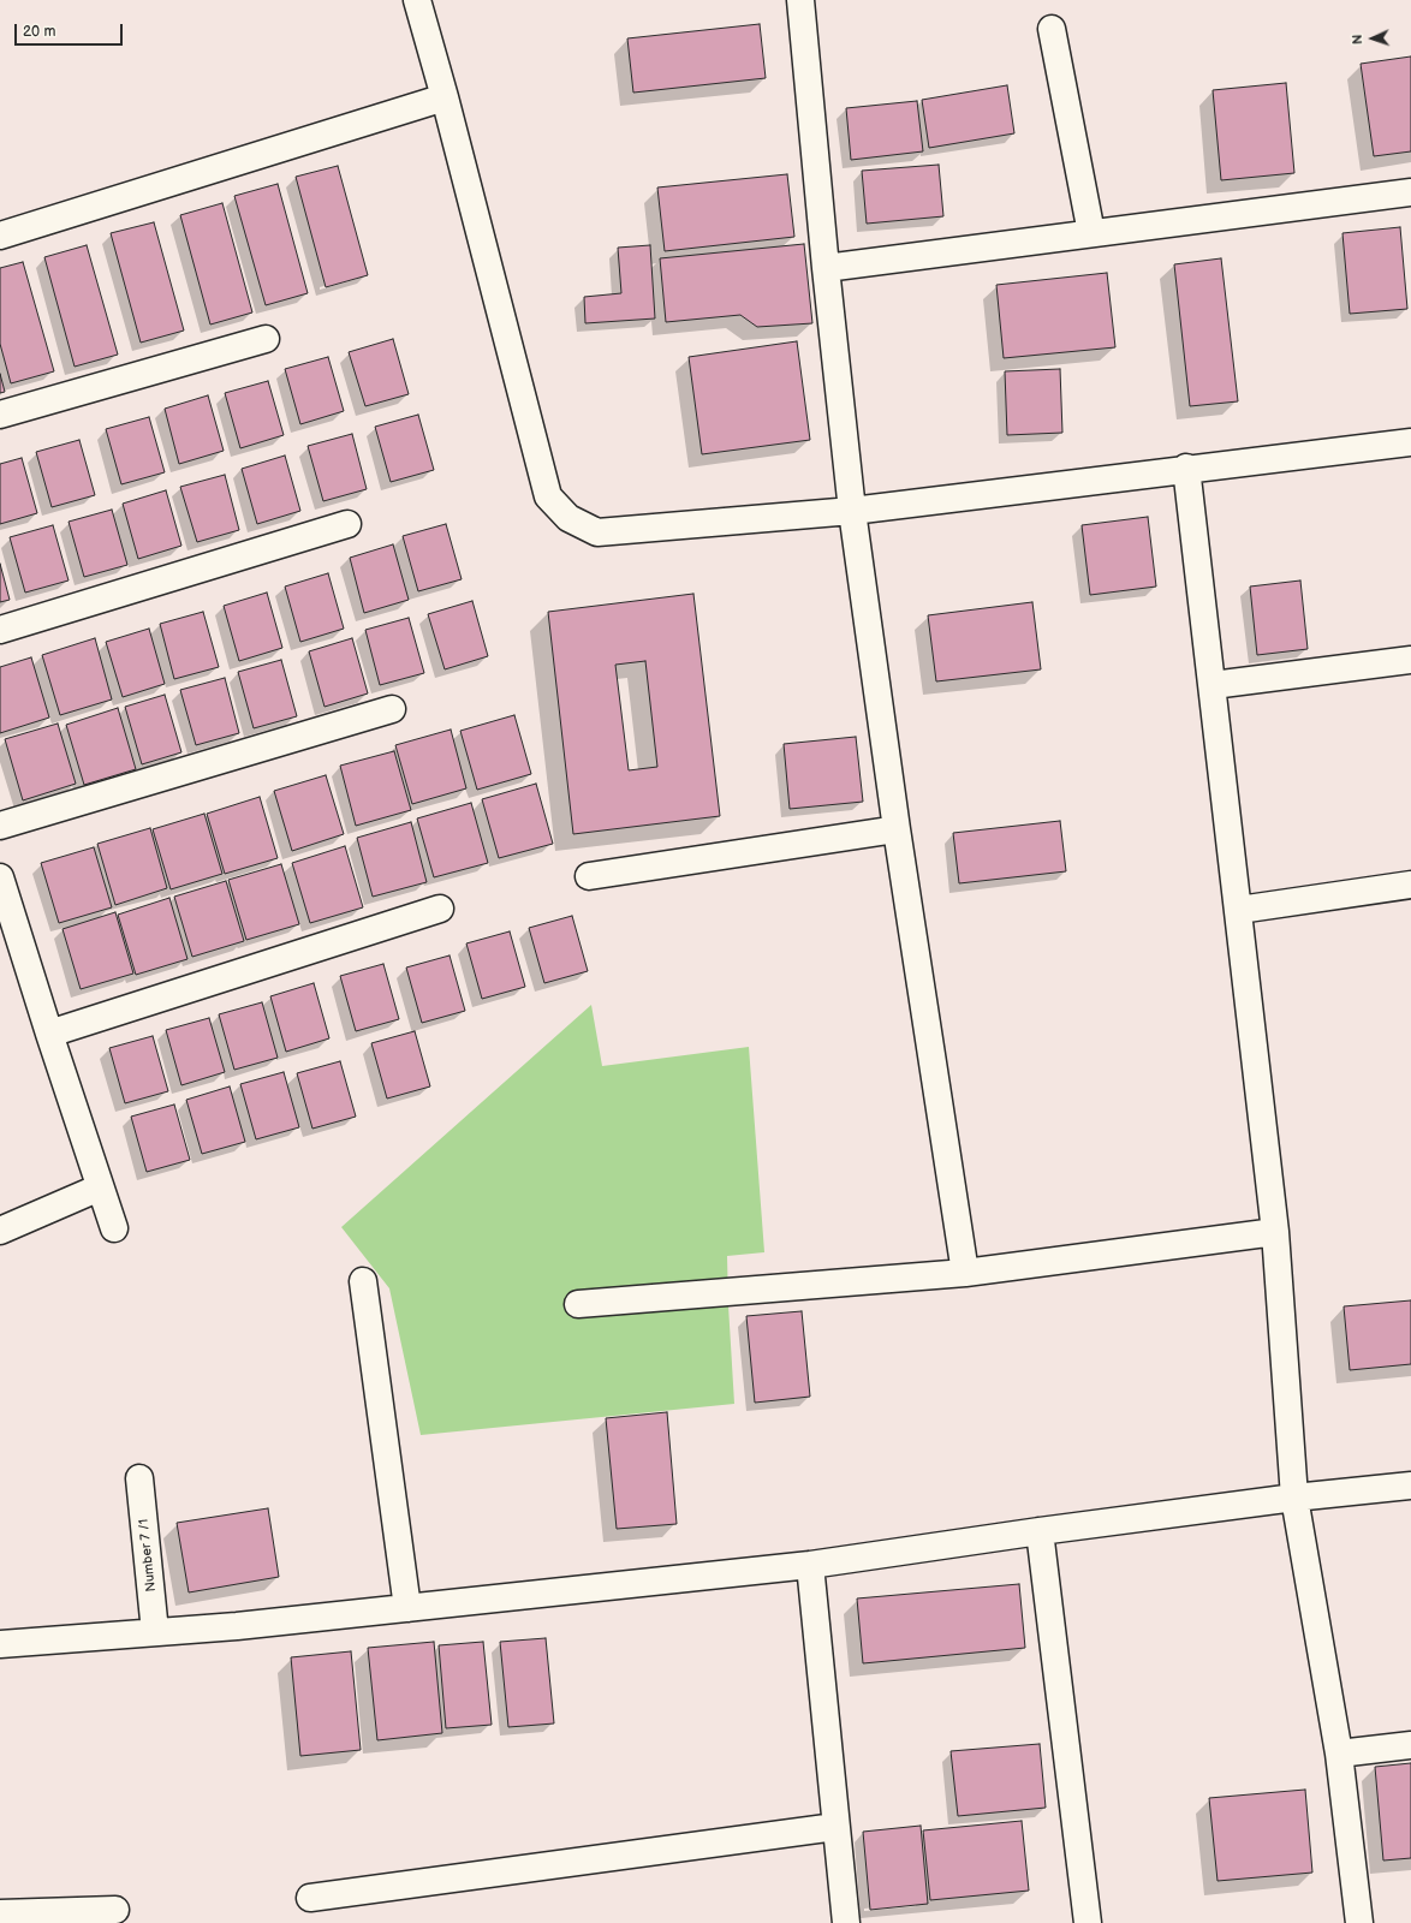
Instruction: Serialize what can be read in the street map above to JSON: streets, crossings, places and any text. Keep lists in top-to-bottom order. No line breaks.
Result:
{"streets":{"street":["Number 7 /1"]},"scale_bar":"20 m","north":"left"}
